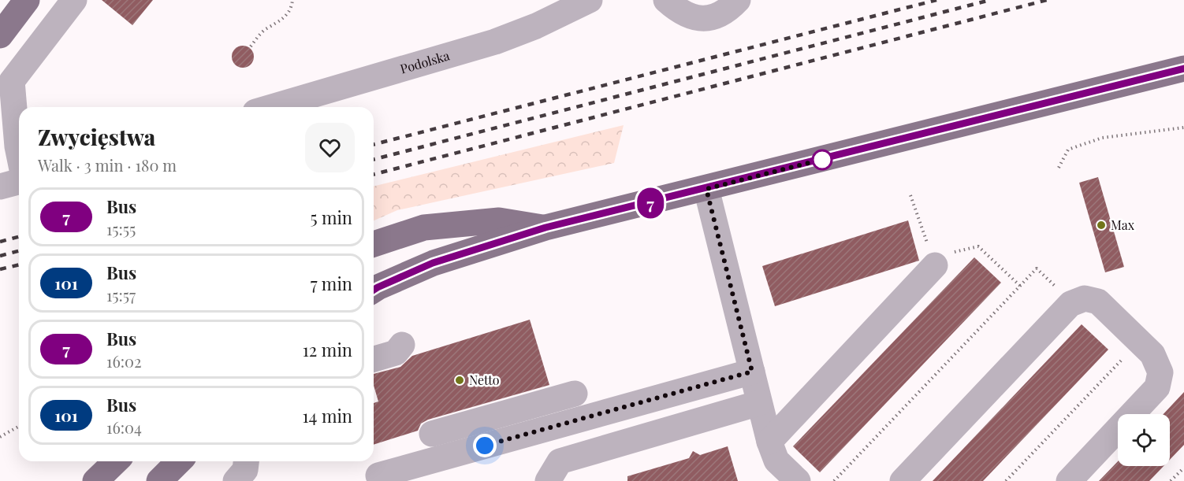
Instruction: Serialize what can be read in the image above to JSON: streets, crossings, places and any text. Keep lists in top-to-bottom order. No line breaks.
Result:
{"streets":{"street":["Podolska"]},"places":["Max","Netto"],"lines":["bus line 7"],"page":{"on_map":"7","heading":["Zwycięstwa","Walk · 3 min · 180 m"],"list":[{"mark":"7","name":"Bus","note":"15:55","value":"5 min"},{"mark":"101","name":"Bus","note":"15:57","value":"7 min"},{"mark":"7","name":"Bus","note":"16:02","value":"12 min"},{"mark":"101","name":"Bus","note":"16:04","value":"14 min"}]}}
